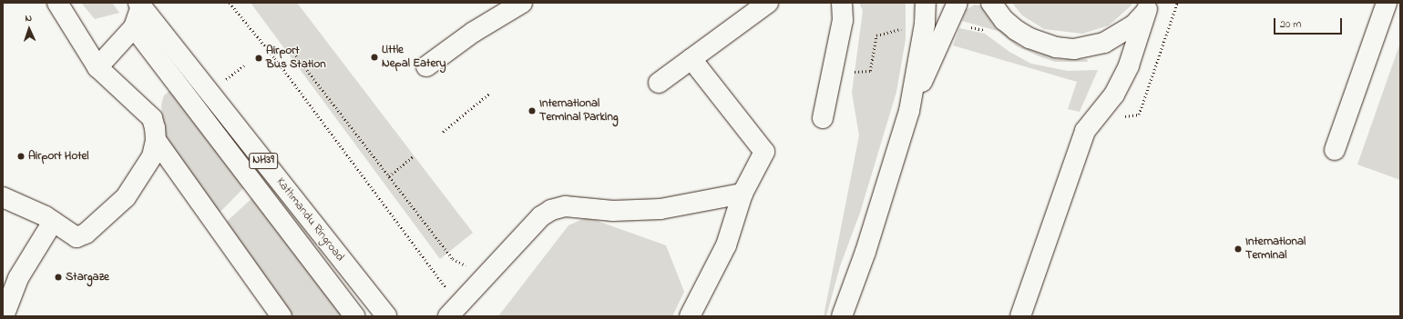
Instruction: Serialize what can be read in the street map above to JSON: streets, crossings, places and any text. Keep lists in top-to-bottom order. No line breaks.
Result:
{"streets":{"main road":["NH39","Kathmandu Ringroad"]},"places":["Little Nepal Eatery","Airport Bus Station","International Terminal Parking","Airport Hotel","International Terminal","Stargaze"],"scale_bar":"20 m","north":"top"}
